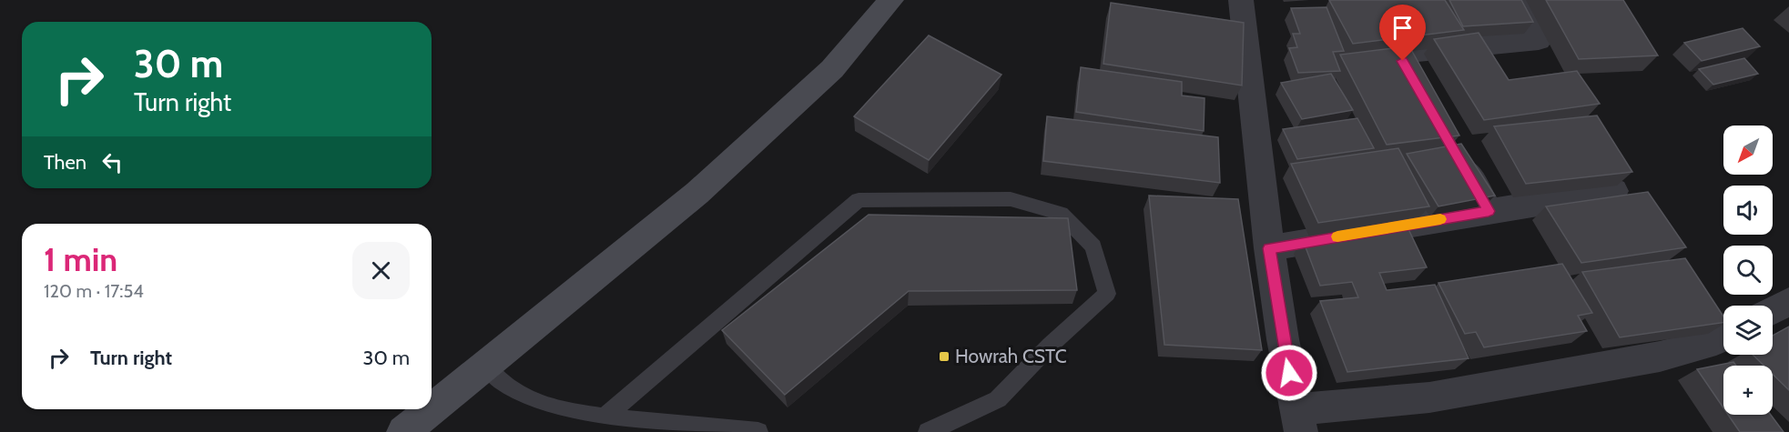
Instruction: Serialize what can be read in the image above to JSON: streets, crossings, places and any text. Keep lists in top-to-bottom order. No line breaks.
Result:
{"places":{"transit":["Howrah CSTC"]},"north":"bottom left","page":{"turn":["30 m","Turn right"],"map_buttons":"+","then":"Then","heading":["1 min","120 m · 17:54"],"list":[{"name":"Turn right","value":"30 m"}]}}
